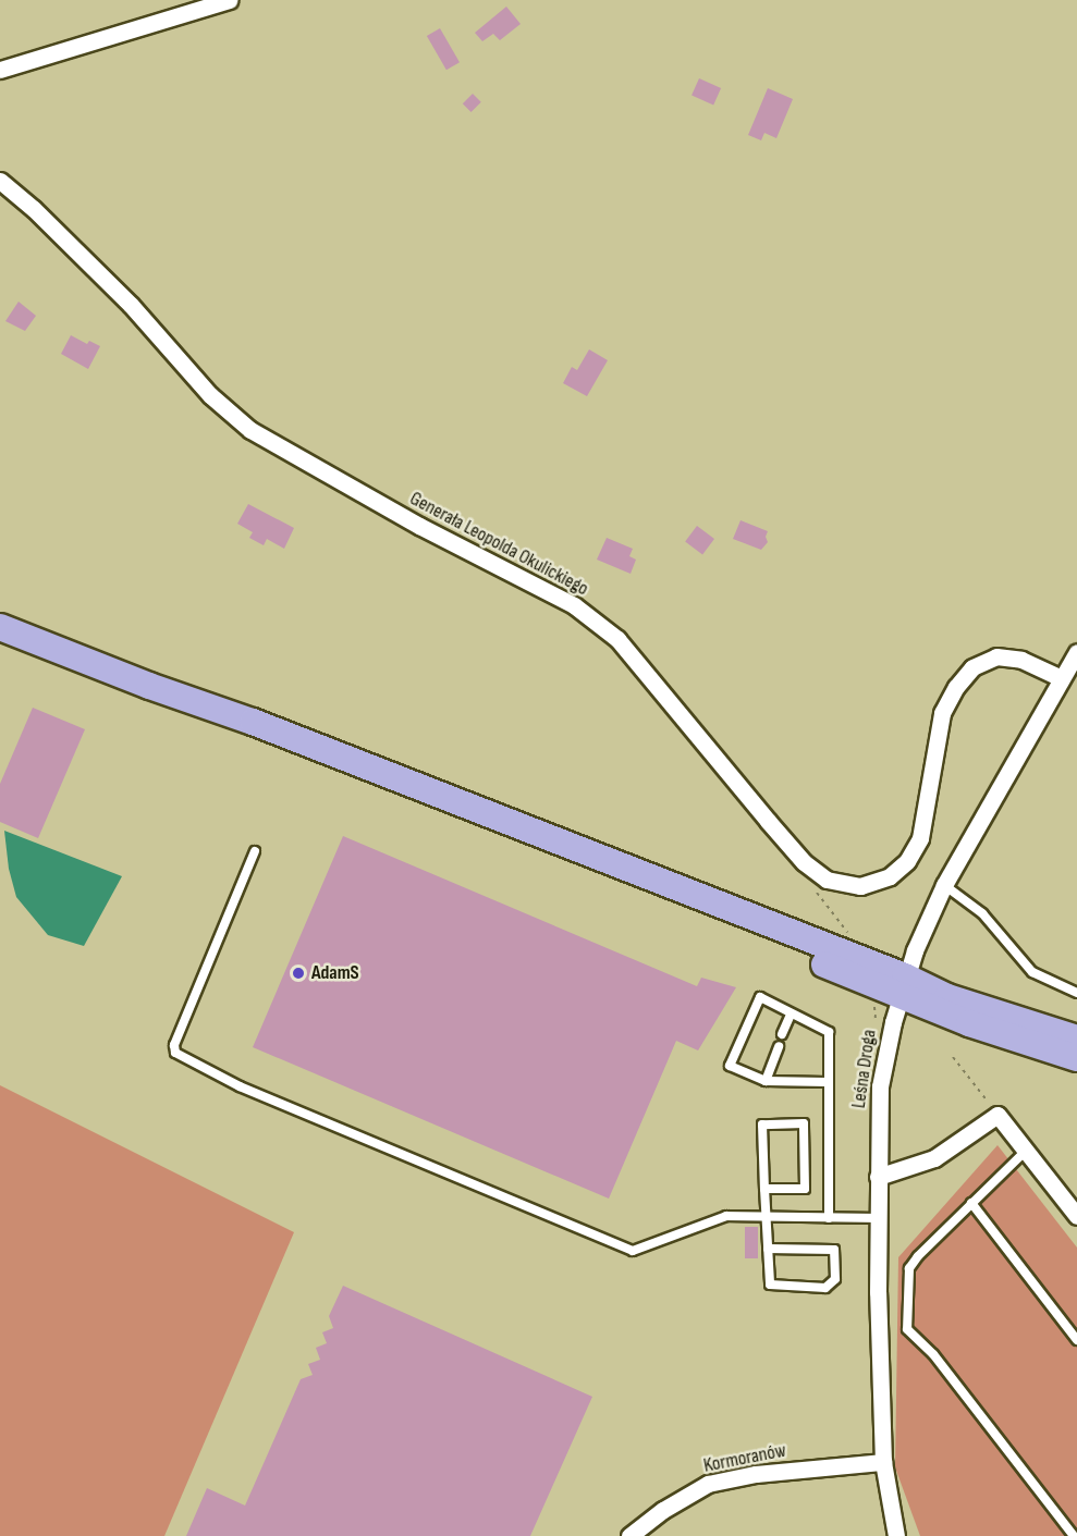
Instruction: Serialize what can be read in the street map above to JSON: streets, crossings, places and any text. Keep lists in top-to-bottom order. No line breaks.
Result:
{"streets":{"street":["Generała Leopolda Okulickiego","Leśna Droga","Kormoranów"]},"crossings":[["Generała Leopolda Okulickiego","Leśna Droga"],["Leśna Droga","Kormoranów"]],"places":["AdamS"]}
